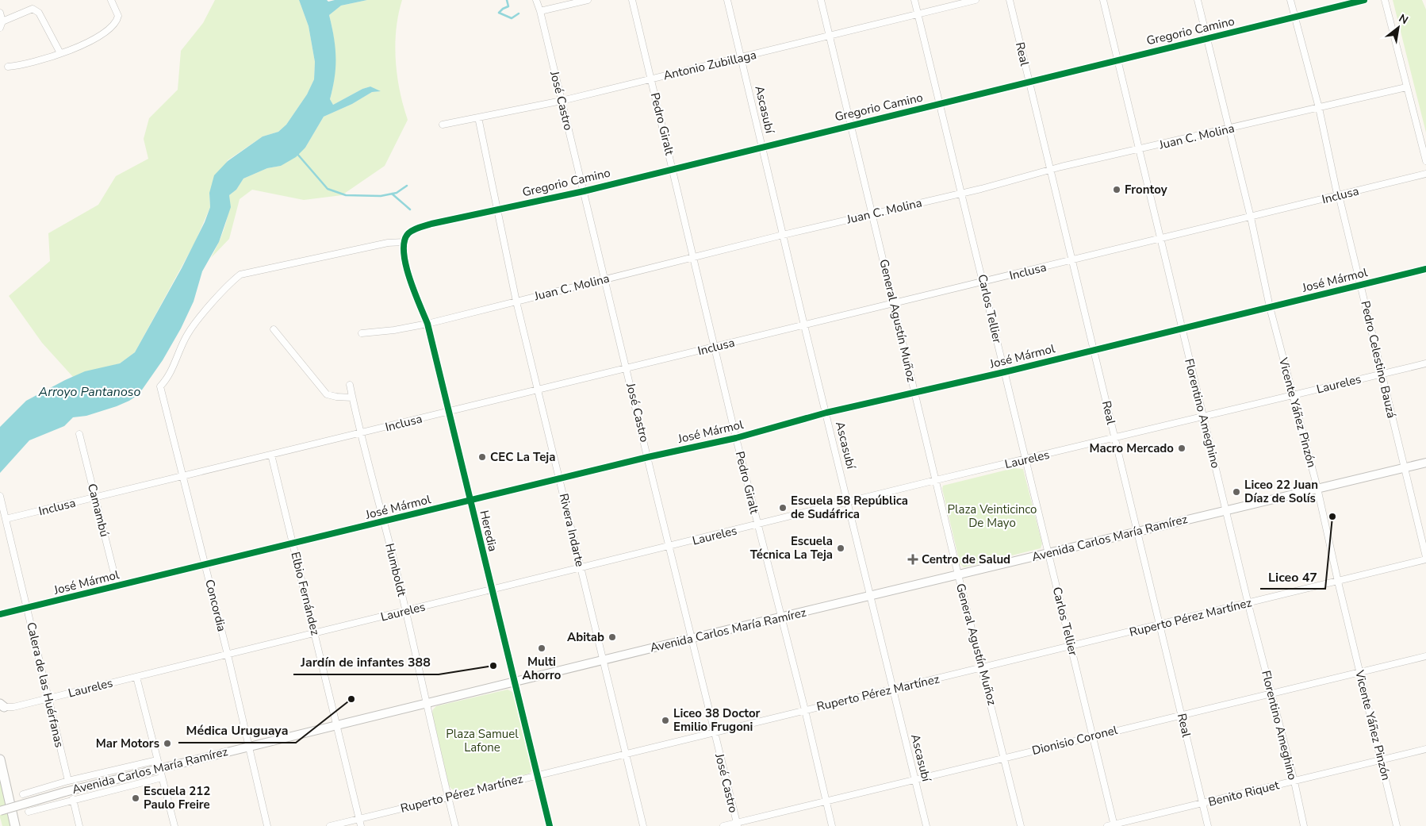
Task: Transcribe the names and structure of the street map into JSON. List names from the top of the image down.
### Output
{
  "streets": {
    "main road": ["Avenida Carlos María Ramírez"],
    "street": [
      "Gregorio Camino",
      "Real",
      "Antonio Zubillaga",
      "José Castro",
      "Ascasubí",
      "Pedro Giralt",
      "Juan C. Molina",
      "Inclusa",
      "José Mármol",
      "Carlos Tellier",
      "General Agustín Muñoz",
      "Pedro Celestino Bauzá",
      "Laureles",
      "Vicente Yáñez Pinzón",
      "Florentino Ameghino",
      "Camambú",
      "Rivera Indarte",
      "Heredia",
      "Humboldt",
      "Elbio Fernández",
      "Concordia",
      "Ruperto Pérez Martínez",
      "Calera de las Huérfanas",
      "Dionisio Coronel",
      "Benito Riquet"
    ]
  },
  "crossings": [
    ["Gregorio Camino", "Real"],
    ["Gregorio Camino", "José Castro"],
    ["Gregorio Camino", "Ascasubí"],
    ["Gregorio Camino", "Pedro Giralt"],
    ["Gregorio Camino", "Carlos Tellier"],
    ["Gregorio Camino", "General Agustín Muñoz"],
    ["Gregorio Camino", "Pedro Celestino Bauzá"],
    ["Gregorio Camino", "Vicente Yáñez Pinzón"],
    ["Gregorio Camino", "Florentino Ameghino"],
    ["Gregorio Camino", "Rivera Indarte"],
    ["Gregorio Camino", "Heredia"],
    ["Gregorio Camino", "Concordia"],
    ["Real", "Juan C. Molina"],
    ["Real", "Inclusa"],
    ["Real", "José Mármol"],
    ["Real", "Laureles"],
    ["Real", "Avenida Carlos María Ramírez"],
    ["Real", "Ruperto Pérez Martínez"],
    ["Real", "Dionisio Coronel"],
    ["Real", "Benito Riquet"],
    ["Antonio Zubillaga", "José Castro"],
    ["Antonio Zubillaga", "Ascasubí"],
    ["Antonio Zubillaga", "Pedro Giralt"],
    ["Antonio Zubillaga", "Carlos Tellier"],
    ["Antonio Zubillaga", "General Agustín Muñoz"],
    ["Antonio Zubillaga", "Rivera Indarte"],
    ["José Castro", "Juan C. Molina"],
    ["José Castro", "Inclusa"],
    ["José Castro", "José Mármol"],
    ["José Castro", "Laureles"],
    ["José Castro", "Avenida Carlos María Ramírez"],
    ["José Castro", "Ruperto Pérez Martínez"],
    ["José Castro", "Dionisio Coronel"],
    ["Ascasubí", "Juan C. Molina"],
    ["Ascasubí", "Inclusa"],
    ["Ascasubí", "José Mármol"],
    ["Ascasubí", "Laureles"],
    ["Ascasubí", "Avenida Carlos María Ramírez"],
    ["Ascasubí", "Ruperto Pérez Martínez"],
    ["Ascasubí", "Dionisio Coronel"],
    ["Pedro Giralt", "Juan C. Molina"],
    ["Pedro Giralt", "Inclusa"],
    ["Pedro Giralt", "José Mármol"],
    ["Pedro Giralt", "Laureles"],
    ["Pedro Giralt", "Avenida Carlos María Ramírez"],
    ["Pedro Giralt", "Ruperto Pérez Martínez"],
    ["Pedro Giralt", "Dionisio Coronel"],
    ["Juan C. Molina", "Carlos Tellier"],
    ["Juan C. Molina", "General Agustín Muñoz"],
    ["Juan C. Molina", "Pedro Celestino Bauzá"],
    ["Juan C. Molina", "Vicente Yáñez Pinzón"],
    ["Juan C. Molina", "Florentino Ameghino"],
    ["Juan C. Molina", "Rivera Indarte"],
    ["Juan C. Molina", "Heredia"],
    ["Inclusa", "Carlos Tellier"],
    ["Inclusa", "General Agustín Muñoz"],
    ["Inclusa", "Pedro Celestino Bauzá"],
    ["Inclusa", "Vicente Yáñez Pinzón"],
    ["Inclusa", "Florentino Ameghino"],
    ["Inclusa", "Camambú"],
    ["Inclusa", "Rivera Indarte"],
    ["Inclusa", "Heredia"],
    ["Inclusa", "Humboldt"],
    ["Inclusa", "Elbio Fernández"],
    ["Inclusa", "Concordia"],
    ["Inclusa", "Calera de las Huérfanas"],
    ["José Mármol", "Carlos Tellier"],
    ["José Mármol", "General Agustín Muñoz"],
    ["José Mármol", "Pedro Celestino Bauzá"],
    ["José Mármol", "Vicente Yáñez Pinzón"],
    ["José Mármol", "Florentino Ameghino"],
    ["José Mármol", "Camambú"],
    ["José Mármol", "Rivera Indarte"],
    ["José Mármol", "Heredia"],
    ["José Mármol", "Humboldt"],
    ["José Mármol", "Elbio Fernández"],
    ["José Mármol", "Concordia"],
    ["José Mármol", "Calera de las Huérfanas"],
    ["Carlos Tellier", "Laureles"],
    ["Carlos Tellier", "Avenida Carlos María Ramírez"],
    ["Carlos Tellier", "Ruperto Pérez Martínez"],
    ["Carlos Tellier", "Dionisio Coronel"],
    ["Carlos Tellier", "Benito Riquet"],
    ["General Agustín Muñoz", "Laureles"],
    ["General Agustín Muñoz", "Avenida Carlos María Ramírez"],
    ["General Agustín Muñoz", "Ruperto Pérez Martínez"],
    ["General Agustín Muñoz", "Dionisio Coronel"],
    ["Pedro Celestino Bauzá", "Laureles"],
    ["Pedro Celestino Bauzá", "Avenida Carlos María Ramírez"],
    ["Pedro Celestino Bauzá", "Ruperto Pérez Martínez"],
    ["Laureles", "Vicente Yáñez Pinzón"],
    ["Laureles", "Florentino Ameghino"],
    ["Laureles", "Rivera Indarte"],
    ["Laureles", "Heredia"],
    ["Laureles", "Humboldt"],
    ["Laureles", "Elbio Fernández"],
    ["Laureles", "Concordia"],
    ["Laureles", "Calera de las Huérfanas"],
    ["Vicente Yáñez Pinzón", "Avenida Carlos María Ramírez"],
    ["Vicente Yáñez Pinzón", "Ruperto Pérez Martínez"],
    ["Vicente Yáñez Pinzón", "Dionisio Coronel"],
    ["Vicente Yáñez Pinzón", "Benito Riquet"],
    ["Florentino Ameghino", "Avenida Carlos María Ramírez"],
    ["Florentino Ameghino", "Ruperto Pérez Martínez"],
    ["Florentino Ameghino", "Dionisio Coronel"],
    ["Florentino Ameghino", "Benito Riquet"],
    ["Rivera Indarte", "Avenida Carlos María Ramírez"],
    ["Rivera Indarte", "Ruperto Pérez Martínez"],
    ["Heredia", "Avenida Carlos María Ramírez"],
    ["Heredia", "Concordia"],
    ["Heredia", "Ruperto Pérez Martínez"],
    ["Avenida Carlos María Ramírez", "Humboldt"],
    ["Avenida Carlos María Ramírez", "Elbio Fernández"],
    ["Avenida Carlos María Ramírez", "Concordia"],
    ["Avenida Carlos María Ramírez", "Calera de las Huérfanas"],
    ["Humboldt", "Ruperto Pérez Martínez"],
    ["Elbio Fernández", "Ruperto Pérez Martínez"]
  ],
  "water": ["Arroyo Pantanoso"],
  "parks": ["Plaza Veinticinco De Mayo", "Plaza Samuel Lafone"],
  "places": {
    "other": [
      "Frontoy",
      "Macro Mercado",
      "CEC La Teja",
      "Liceo 22 Juan Díaz de Solís",
      "Escuela 58 República de Sudáfrica",
      "Liceo 47",
      "Escuela Técnica La Teja",
      "Abitab",
      "Multi Ahorro",
      "Jardín de infantes 388",
      "Médica Uruguaya",
      "Liceo 38 Doctor Emilio Frugoni",
      "Mar Motors",
      "Escuela 212 Paulo Freire"
    ],
    "health": ["Centro de Salud"]
  },
  "north": "top right"
}
